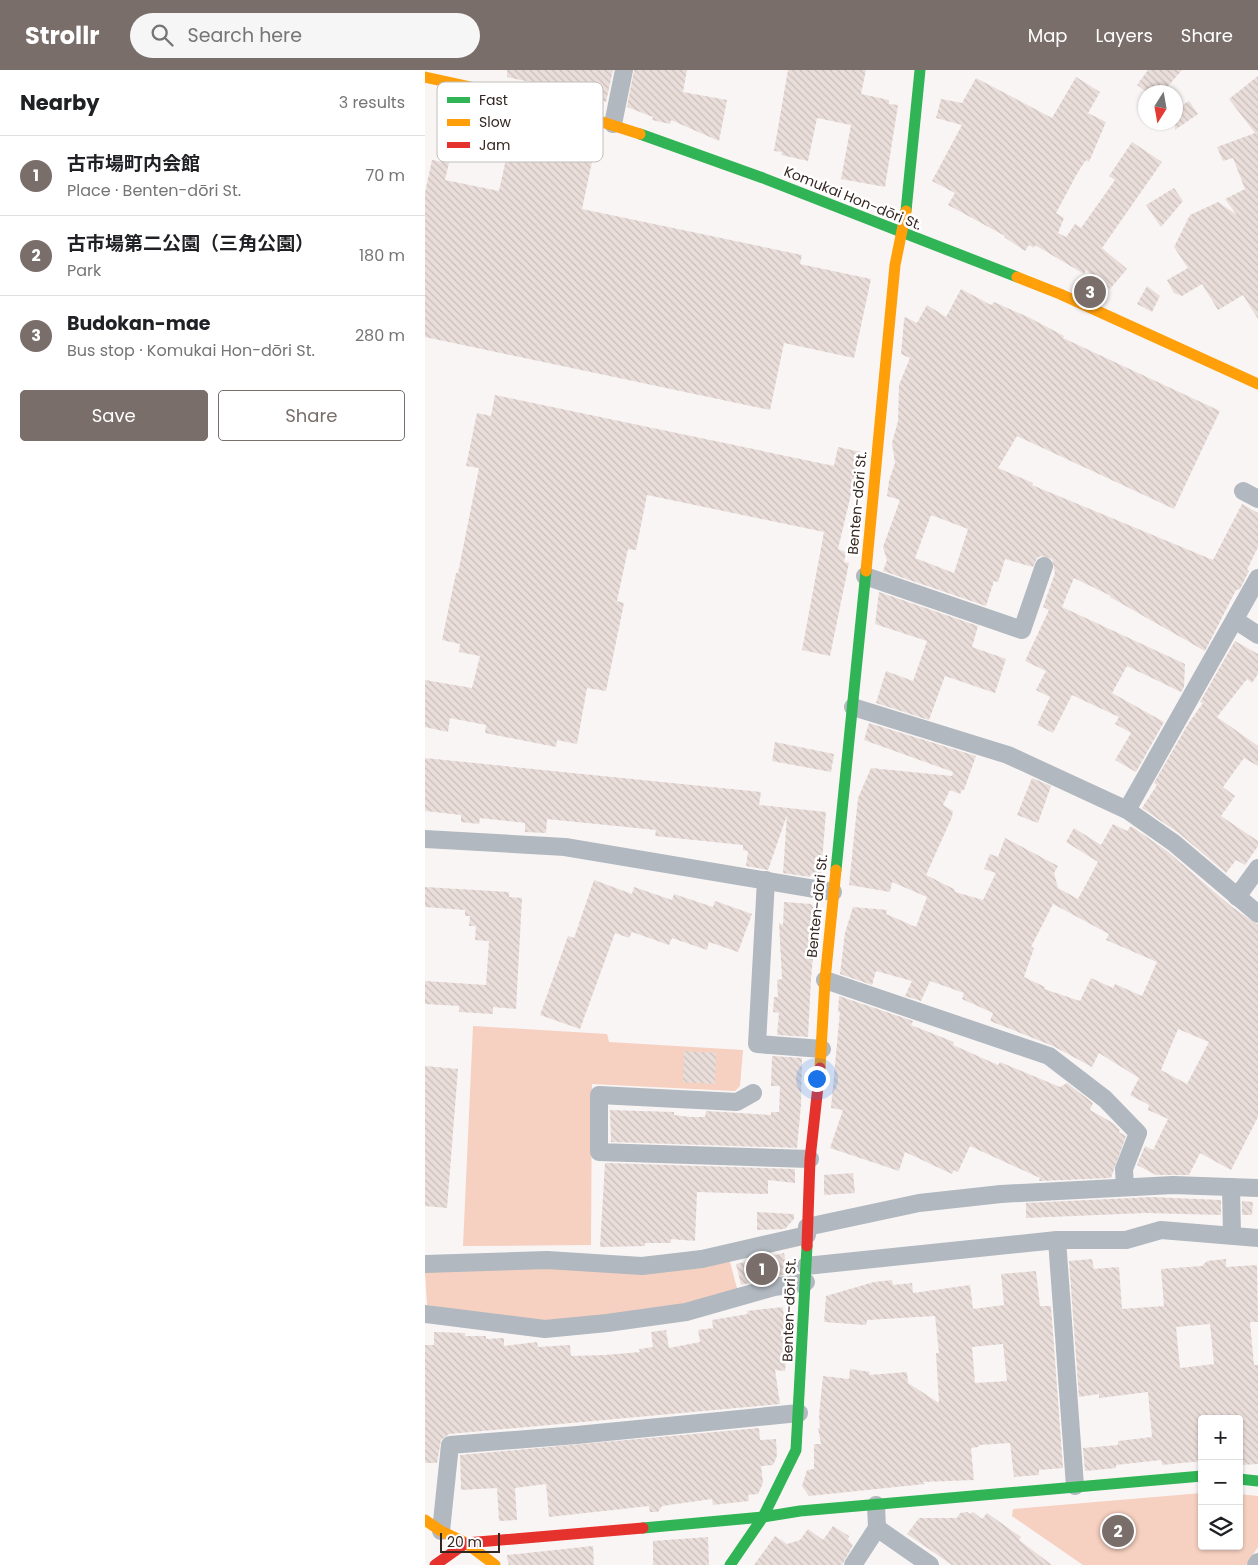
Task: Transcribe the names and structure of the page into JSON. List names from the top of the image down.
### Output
{
  "streets": {
    "street": ["Komukai Hon-dōri St.", "Benten-dōri St."]
  },
  "crossings": [
    ["Komukai Hon-dōri St.", "Benten-dōri St."]
  ],
  "legend": ["Fast", "Slow", "Jam"],
  "scale_bar": "20 m",
  "north": "bottom",
  "page": {
    "header": "Strollr",
    "search": "Search here",
    "nav": ["Map", "Layers", "Share"],
    "heading": ["Nearby", "3 results"],
    "list": [
      {
        "mark": "1",
        "name": "古市場町内会館",
        "note": "Place · Benten-dōri St.",
        "value": "70 m"
      },
      {
        "mark": "2",
        "name": "古市場第二公園（三角公園）",
        "note": "Park",
        "value": "180 m"
      },
      {
        "mark": "3",
        "name": "Budokan-mae",
        "note": "Bus stop · Komukai Hon-dōri St.",
        "value": "280 m"
      }
    ],
    "pins": ["3", "1", "2"],
    "buttons": ["Save", "Share"],
    "map_buttons": ["+", "−"],
    "scale": "20 m"
  }
}
